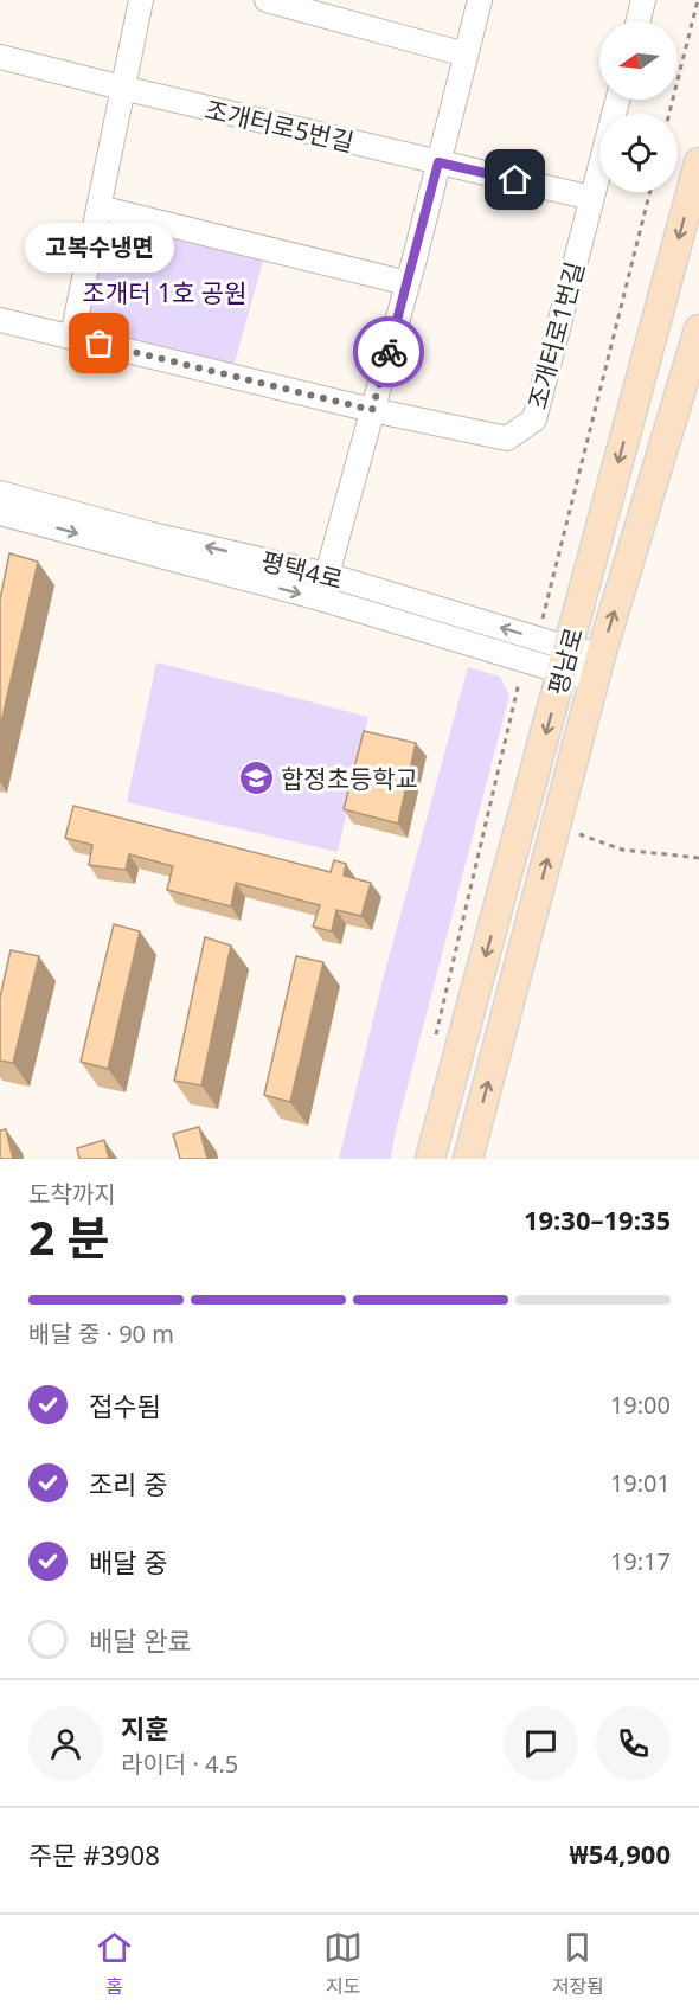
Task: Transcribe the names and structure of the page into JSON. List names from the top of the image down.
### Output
{
  "streets": {
    "main road": ["평남로"],
    "street": ["조개터로5번길", "조개터로1번길", "평택4로"]
  },
  "crossings": [
    ["조개터로5번길", "조개터로1번길"],
    ["평택4로", "평남로"]
  ],
  "parks": ["조개터 1호 공원"],
  "places": {
    "other": ["고복수냉면"],
    "school or university": ["합정초등학교"]
  },
  "north": "left",
  "page": {
    "bubble": "고복수냉면",
    "heading": ["2 분", "도착까지", "19:30–19:35"],
    "panel": [
      "지훈",
      "라이더 · 4.5",
      "주문 #3908",
      "₩54,900"
    ],
    "bar": "배달 중 · 90 m",
    "list": [
      ["접수됨", "19:00"],
      ["조리 중", "19:01"],
      ["배달 중", "19:17"],
      "배달 완료"
    ],
    "tabs": ["홈", "지도", "저장됨"]
  }
}
